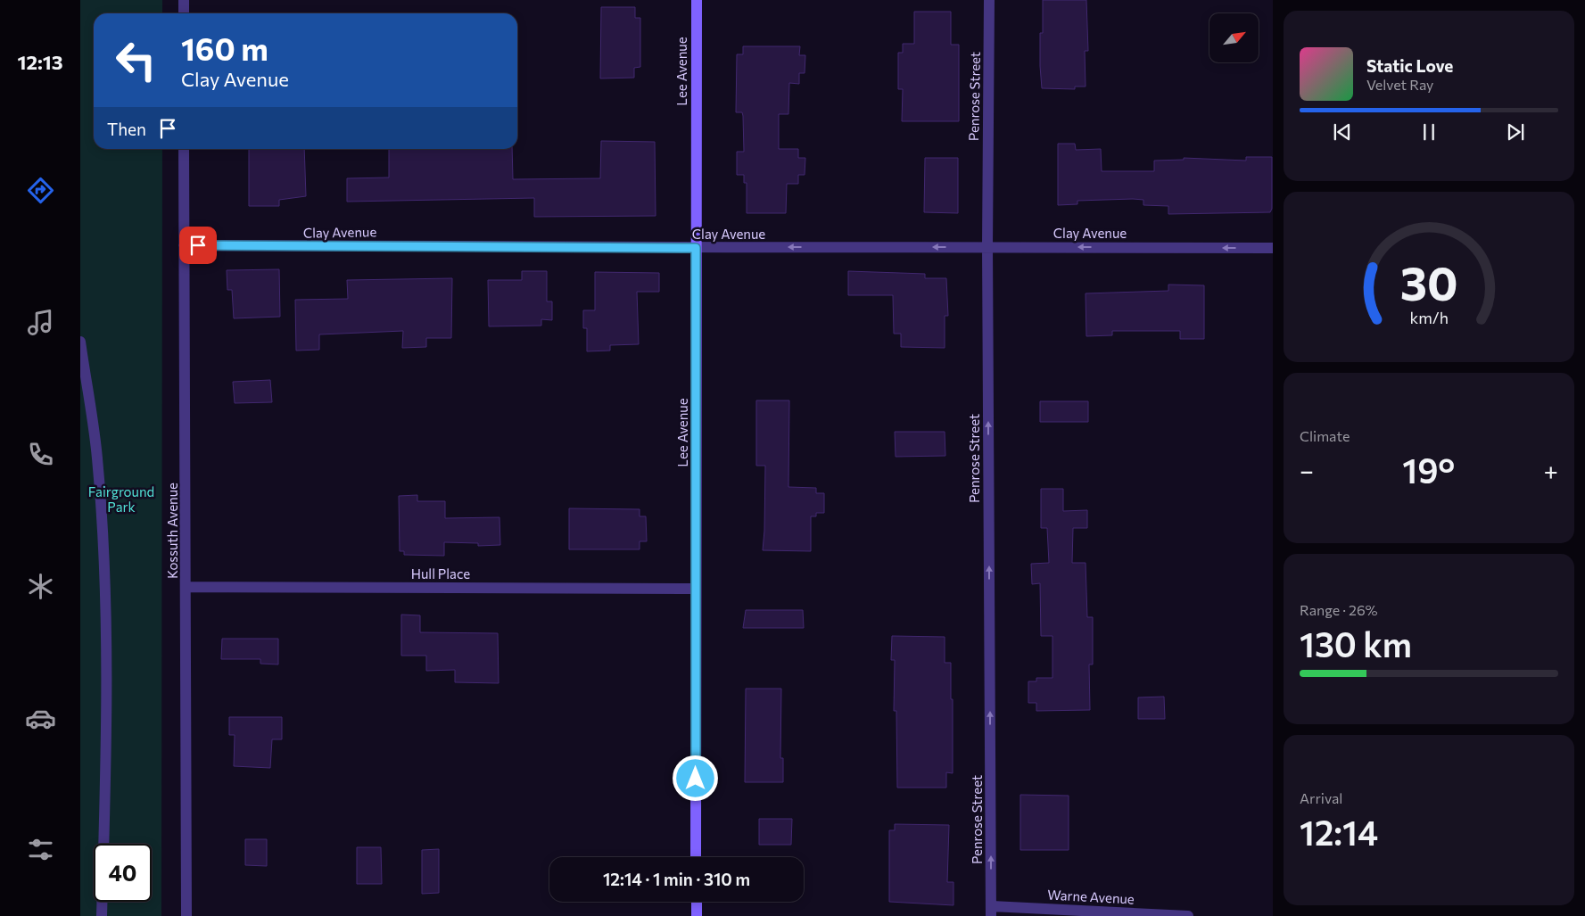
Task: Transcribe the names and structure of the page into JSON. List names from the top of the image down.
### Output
{
  "streets": {
    "street": [
      "Lee Avenue",
      "Penrose Street",
      "Clay Avenue",
      "Kossuth Avenue",
      "Hull Place",
      "Warne Avenue"
    ]
  },
  "crossings": [
    ["Lee Avenue", "Clay Avenue"],
    ["Lee Avenue", "Hull Place"],
    ["Penrose Street", "Clay Avenue"],
    ["Penrose Street", "Warne Avenue"],
    ["Clay Avenue", "Kossuth Avenue"],
    ["Kossuth Avenue", "Hull Place"]
  ],
  "one_way": ["Penrose Street", "Clay Avenue"],
  "parks": ["Fairground Park"],
  "north": "top right",
  "page": {
    "tabs": "12:13",
    "turn": ["160 m", "Clay Avenue"],
    "song": ["Static Love", "Velvet Ray"],
    "then": "Then",
    "tile": [
      "Climate",
      ["Range · 26%", "130 km"],
      ["Arrival", "12:14"]
    ],
    "heat": ["−", "19°", "+"],
    "limit": "40",
    "trip": "12:14 · 1 min · 310 m",
    "gauge": ["30", "km/h"]
  }
}
